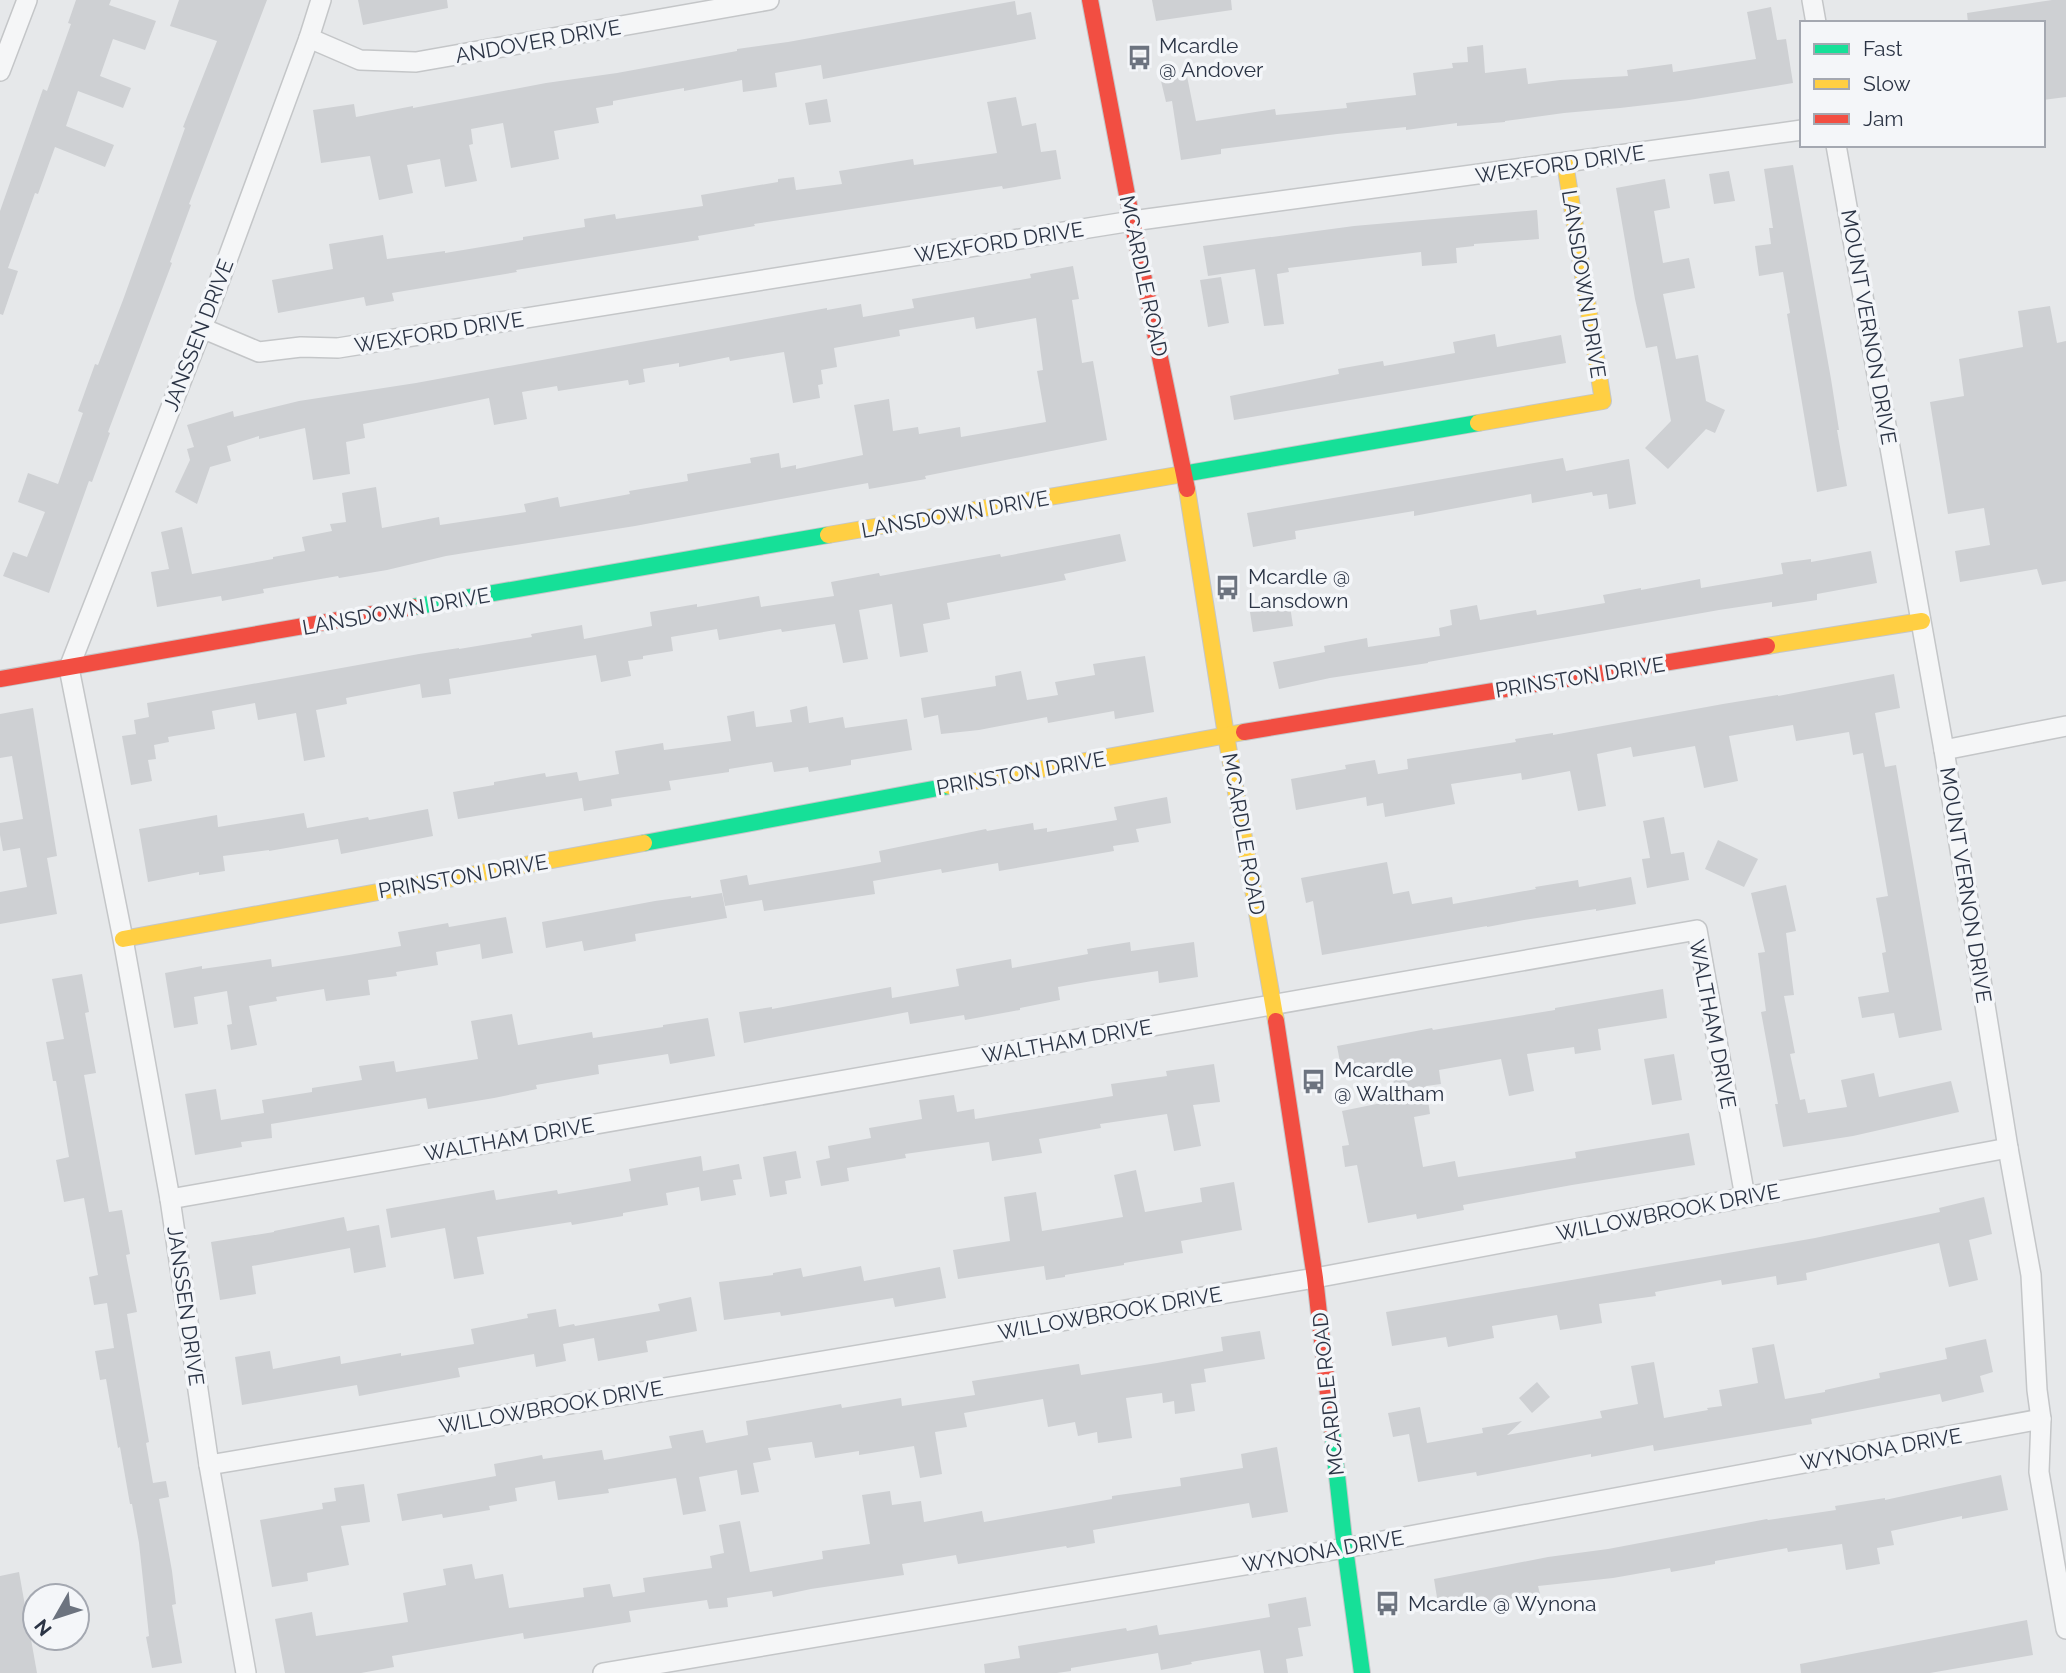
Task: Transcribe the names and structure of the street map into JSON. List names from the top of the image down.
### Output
{
  "streets": {
    "street": [
      "ANDOVER DRIVE",
      "WEXFORD DRIVE",
      "MCARDLE ROAD",
      "LANSDOWN DRIVE",
      "MOUNT VERNON DRIVE",
      "JANSSEN DRIVE",
      "PRINSTON DRIVE",
      "WALTHAM DRIVE",
      "WILLOWBROOK DRIVE",
      "WYNONA DRIVE"
    ]
  },
  "crossings": [
    ["ANDOVER DRIVE", "JANSSEN DRIVE"],
    ["WEXFORD DRIVE", "MCARDLE ROAD"],
    ["WEXFORD DRIVE", "LANSDOWN DRIVE"],
    ["WEXFORD DRIVE", "JANSSEN DRIVE"],
    ["MCARDLE ROAD", "LANSDOWN DRIVE"],
    ["MCARDLE ROAD", "PRINSTON DRIVE"],
    ["MCARDLE ROAD", "WALTHAM DRIVE"],
    ["MCARDLE ROAD", "WILLOWBROOK DRIVE"],
    ["MCARDLE ROAD", "WYNONA DRIVE"],
    ["LANSDOWN DRIVE", "JANSSEN DRIVE"],
    ["MOUNT VERNON DRIVE", "PRINSTON DRIVE"],
    ["MOUNT VERNON DRIVE", "WILLOWBROOK DRIVE"],
    ["MOUNT VERNON DRIVE", "WYNONA DRIVE"],
    ["JANSSEN DRIVE", "PRINSTON DRIVE"],
    ["JANSSEN DRIVE", "WALTHAM DRIVE"],
    ["JANSSEN DRIVE", "WILLOWBROOK DRIVE"],
    ["WALTHAM DRIVE", "WILLOWBROOK DRIVE"]
  ],
  "places": {
    "bus stop": [
      "Mcardle @ Andover",
      "Mcardle @ Lansdown",
      "Mcardle @ Waltham",
      "Mcardle @ Wynona"
    ]
  },
  "legend": ["Fast", "Slow", "Jam"],
  "north": "bottom left"
}
